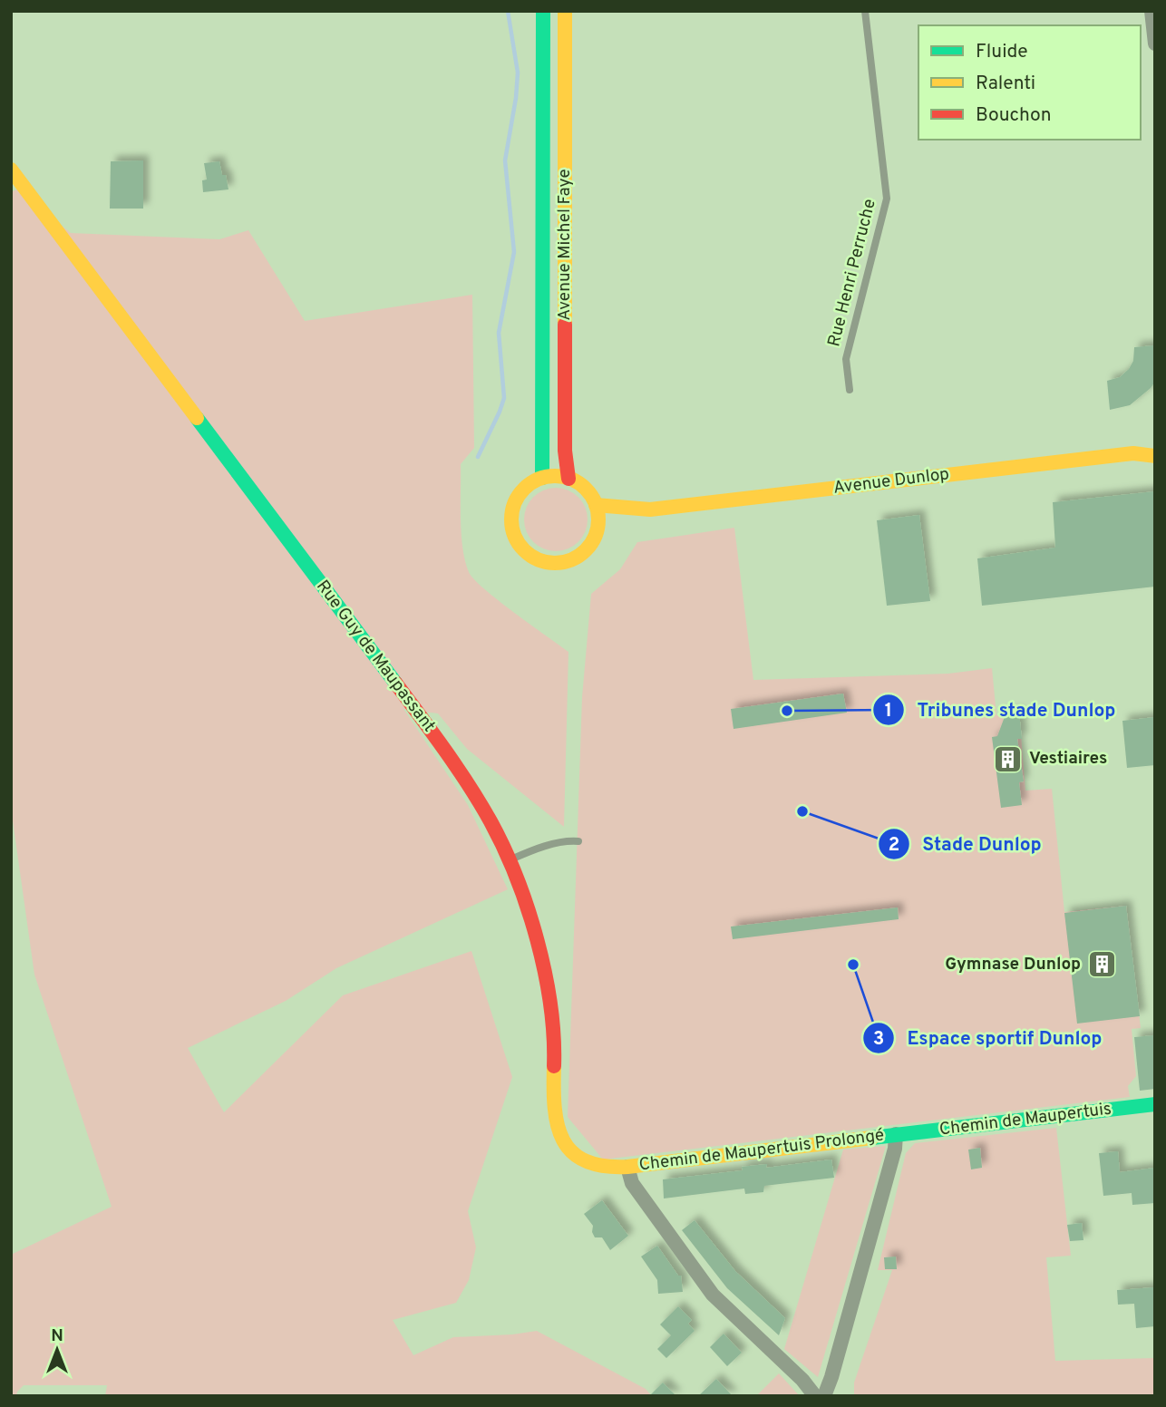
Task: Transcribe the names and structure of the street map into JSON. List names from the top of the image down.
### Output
{
  "streets": {
    "street": [
      "Avenue Michel Faye",
      "Avenue Dunlop",
      "Rue Guy de Maupassant",
      "Chemin de Maupertuis",
      "Chemin de Maupertuis Prolongé"
    ],
    "lane": ["Rue Henri Perruche"]
  },
  "crossings": [
    ["Avenue Michel Faye", "Avenue Dunlop"],
    ["Rue Guy de Maupassant", "Chemin de Maupertuis Prolongé"],
    ["Chemin de Maupertuis", "Chemin de Maupertuis Prolongé"]
  ],
  "places": {
    "other": ["Tribunes stade Dunlop", "Stade Dunlop", "Espace sportif Dunlop"],
    "building": ["Vestiaires", "Gymnase Dunlop"]
  },
  "legend": ["Fluide", "Ralenti", "Bouchon"],
  "north": "top"
}
